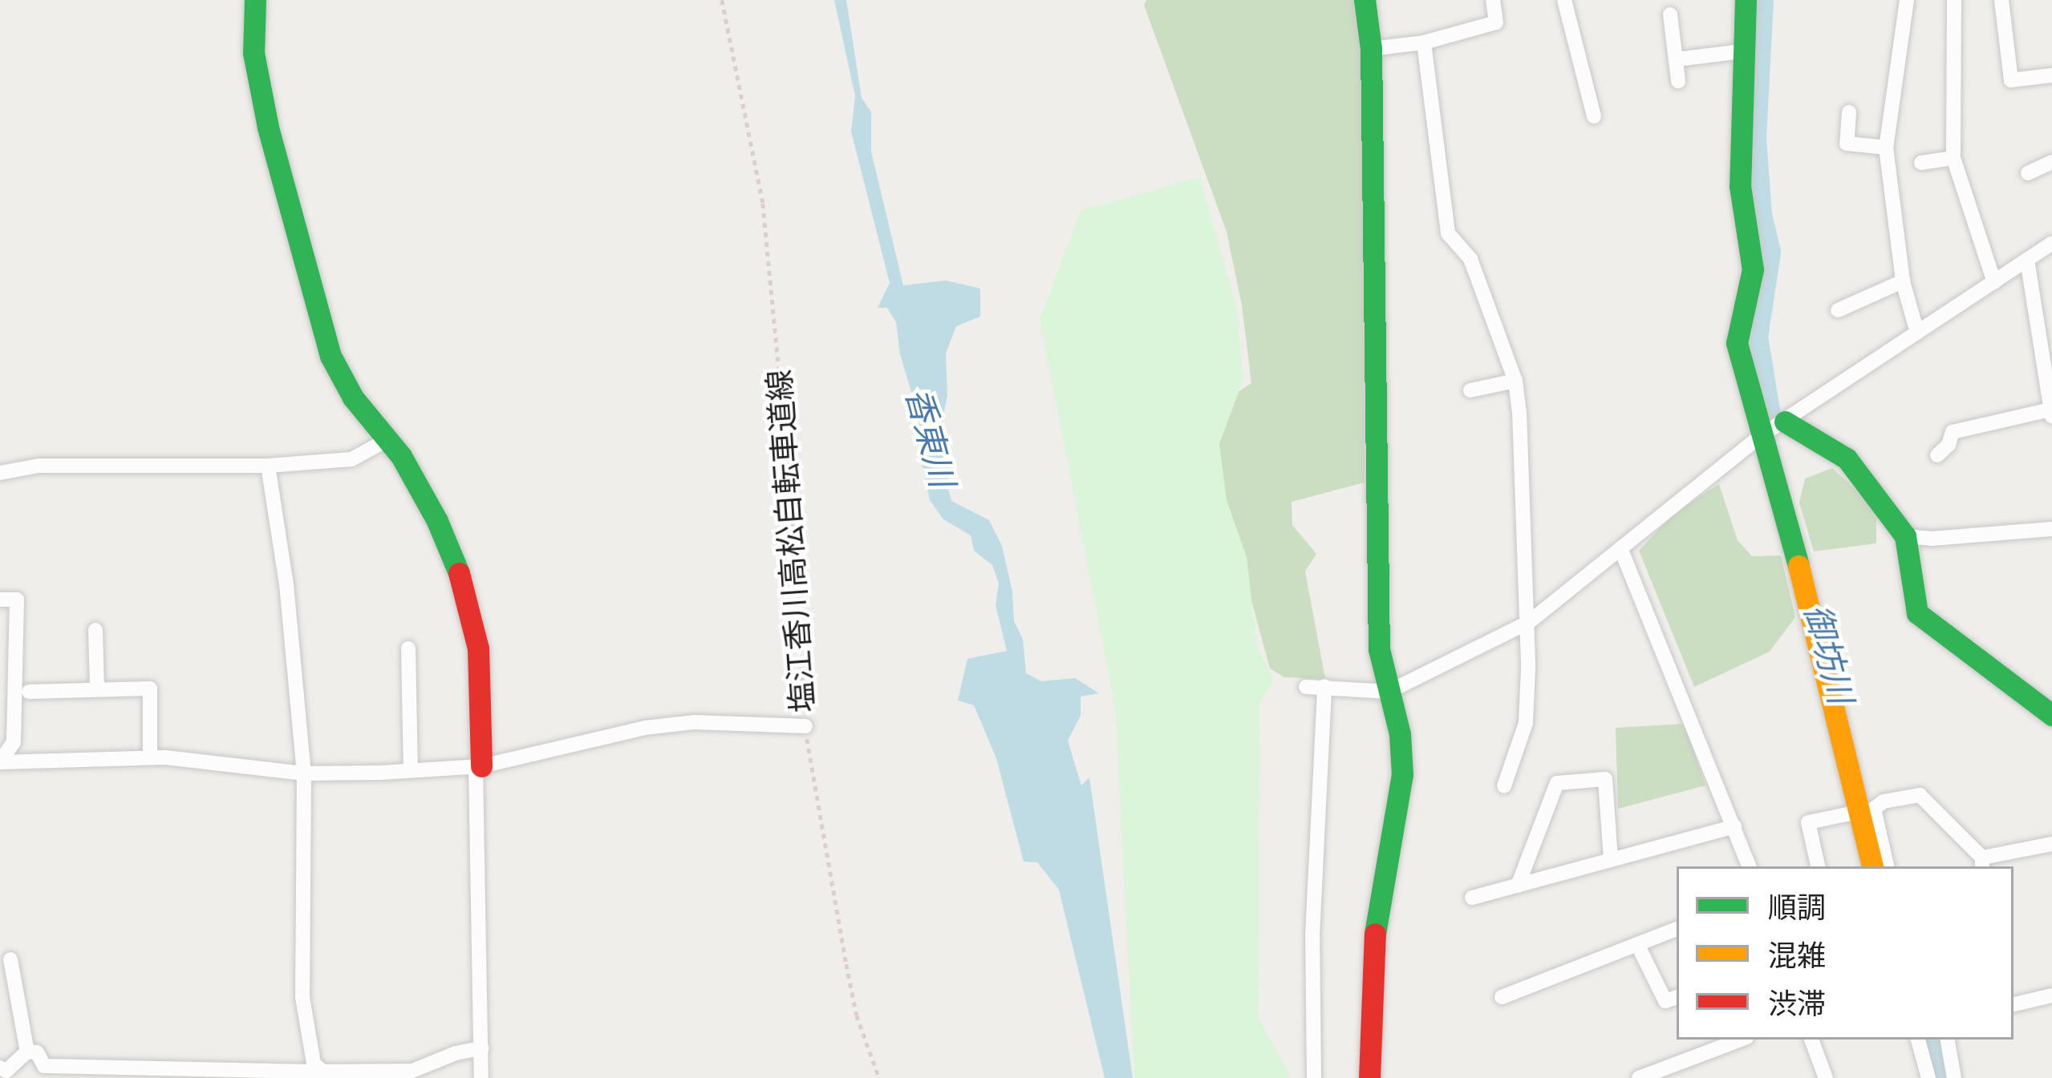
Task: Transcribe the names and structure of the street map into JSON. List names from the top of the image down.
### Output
{
  "streets": {
    "path": ["塩江香川高松自転車道線"]
  },
  "water": ["香東川", "御坊川"],
  "legend": ["順調", "混雑", "渋滞"]
}
